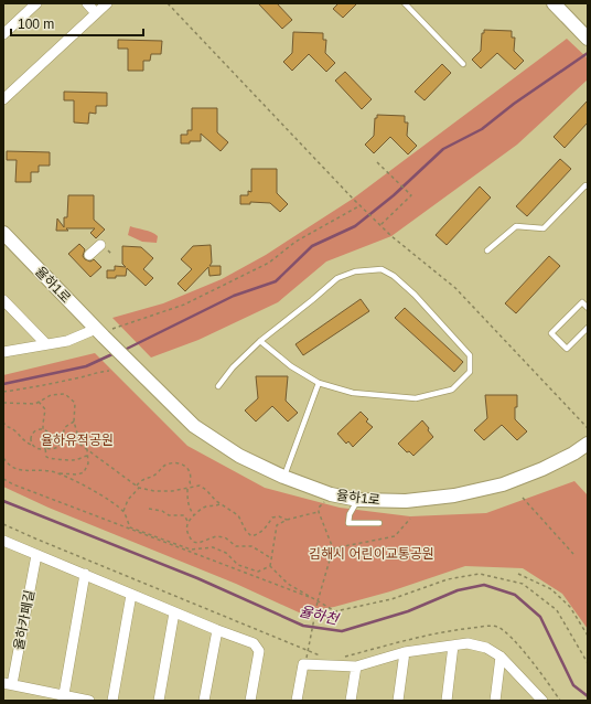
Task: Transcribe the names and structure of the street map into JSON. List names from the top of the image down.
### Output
{
  "streets": {
    "street": ["율하1로", "율하카페길"]
  },
  "water": ["율하천"],
  "parks": ["율하유적공원", "김해시 어린이교통공원"],
  "scale_bar": "100 m"
}
